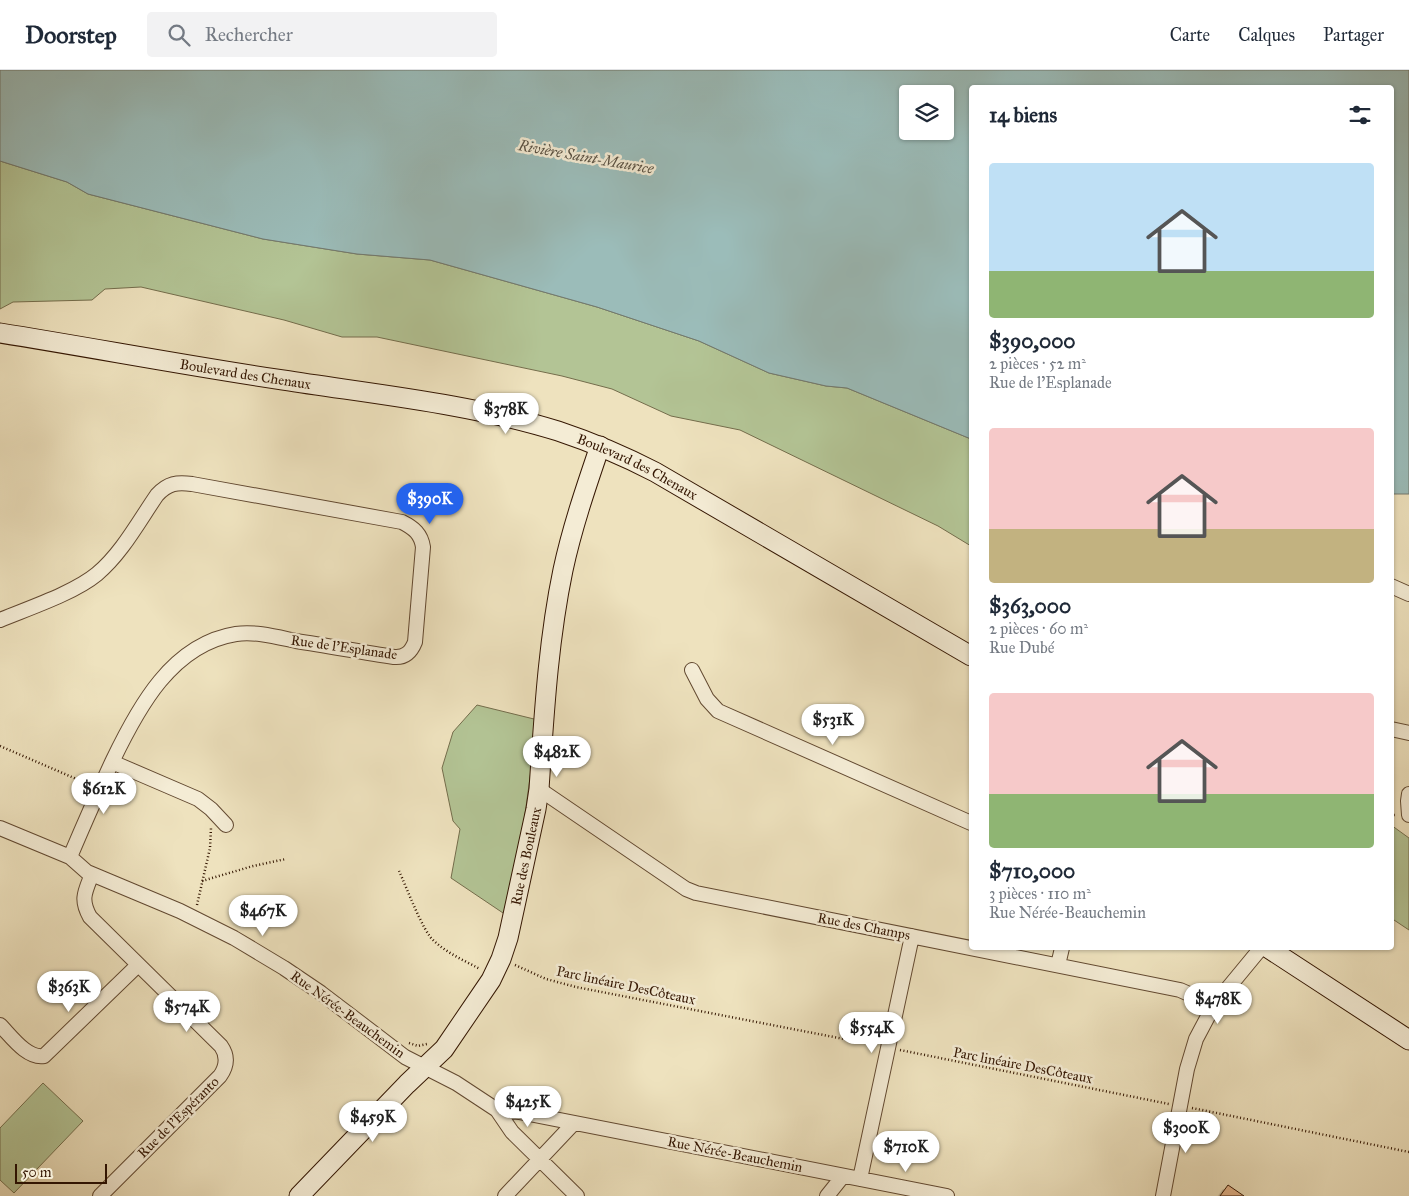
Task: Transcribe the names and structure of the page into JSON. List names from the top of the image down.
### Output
{
  "streets": {
    "street": [
      "Boulevard des Chenaux",
      "Rue de l'Esplanade",
      "Rue des Bouleaux",
      "Rue des Champs",
      "Rue Nérée-Beauchemin",
      "Rue de l'Espéranto"
    ],
    "path": ["Parc linéaire DesCôteaux"]
  },
  "crossings": [
    ["Boulevard des Chenaux", "Rue des Bouleaux"],
    ["Rue de l'Esplanade", "Rue Nérée-Beauchemin"],
    ["Rue des Bouleaux", "Rue des Champs"],
    ["Rue des Bouleaux", "Parc linéaire DesCôteaux"],
    ["Rue des Bouleaux", "Rue Nérée-Beauchemin"],
    ["Rue Nérée-Beauchemin", "Rue de l'Espéranto"]
  ],
  "water": ["Rivière Saint-Maurice"],
  "scale_bar": "50 m",
  "page": {
    "header": "Doorstep",
    "search": "Rechercher",
    "nav": ["Carte", "Calques", "Partager"],
    "heading": "14 biens",
    "list": [
      {
        "name": "$390,000",
        "note": "2 pièces · 52 m² · Rue de l'Esplanade"
      },
      {
        "name": "$363,000",
        "note": "2 pièces · 60 m² · Rue Dubé"
      },
      {
        "name": "$710,000",
        "note": "3 pièces · 110 m² · Rue Nérée-Beauchemin"
      }
    ],
    "price": [
      "$378K",
      "$390K",
      "$531K",
      "$482K",
      "$612K",
      "$467K",
      "$363K",
      "$478K",
      "$574K",
      "$554K",
      "$425K",
      "$459K",
      "$300K",
      "$710K"
    ],
    "scale": "50 m"
  }
}
